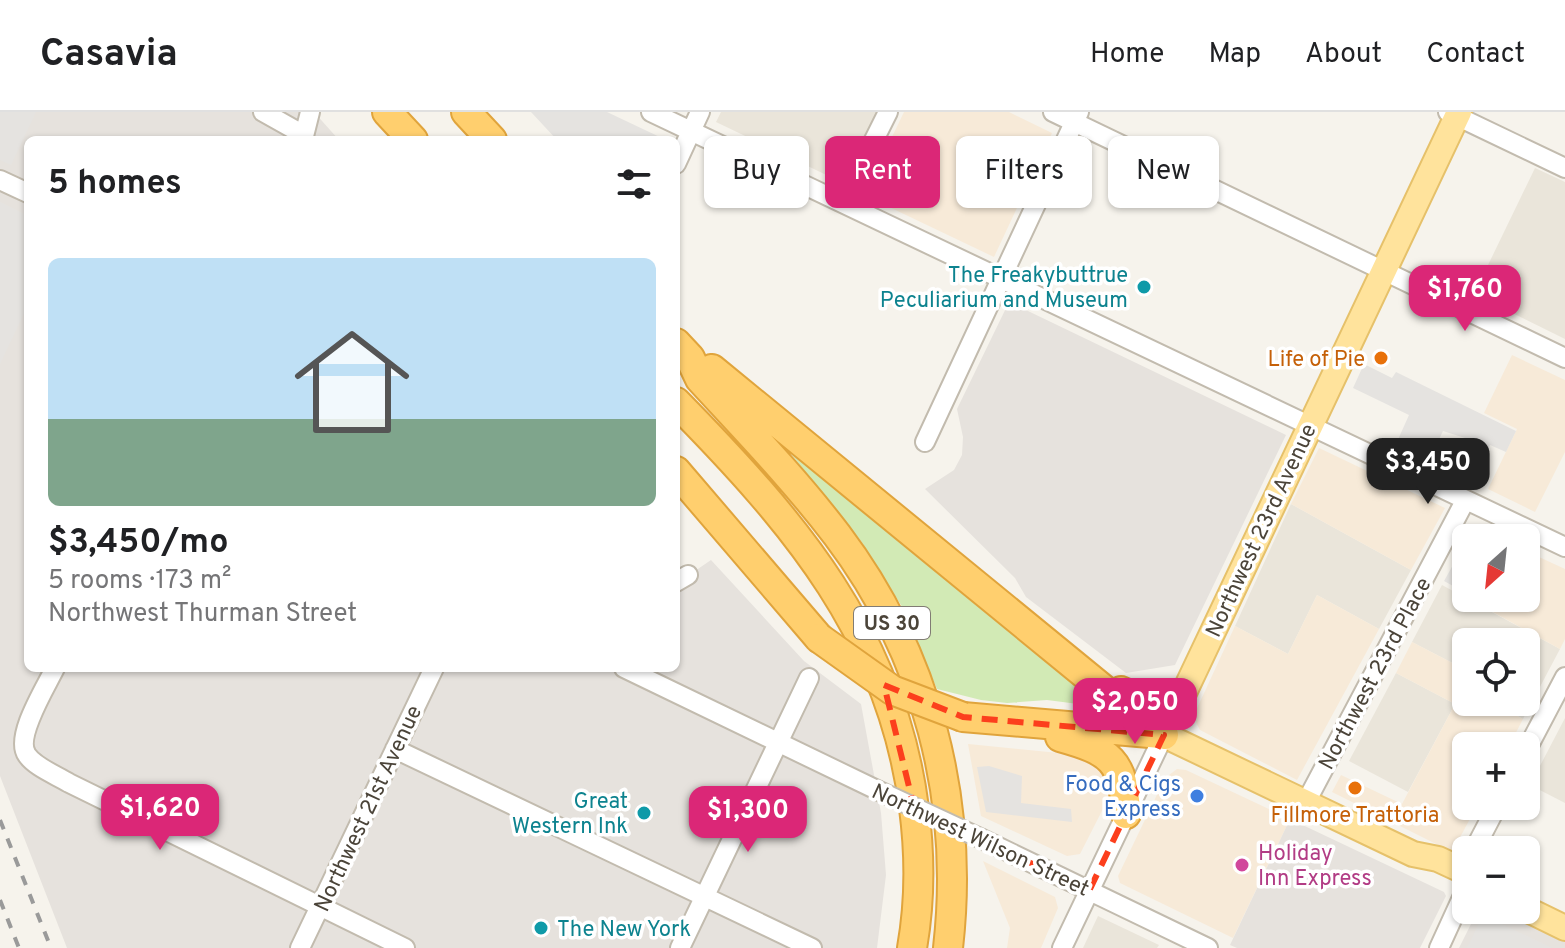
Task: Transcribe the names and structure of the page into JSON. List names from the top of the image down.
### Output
{
  "streets": {
    "highway": ["US 30"],
    "main road": ["Northwest 23rd Avenue"],
    "street": ["Northwest 23rd Place", "Northwest 21st Avenue", "Northwest Wilson Street"]
  },
  "crossings": [
    ["Northwest 23rd Avenue", "Northwest Wilson Street"]
  ],
  "places": [
    "The Freakybuttrue Peculiarium and Museum",
    "Life of Pie",
    "Fillmore Trattoria",
    "Food & Cigs Express",
    "Great Western Ink",
    "Holiday Inn Express",
    "The New York"
  ],
  "north": "bottom left",
  "page": {
    "header": "Casavia",
    "nav": [
      "Home",
      "Map",
      "About",
      "Contact"
    ],
    "chip": [
      "Buy",
      "Rent",
      "Filters",
      "New"
    ],
    "heading": "5 homes",
    "list": [
      {
        "name": "$3,450/mo",
        "note": "5 rooms · 173 m² · Northwest Thurman Street"
      }
    ],
    "price": [
      "$1,760",
      "$3,450",
      "$2,050",
      "$1,620",
      "$1,300"
    ],
    "map_buttons": ["+", "−"]
  }
}
